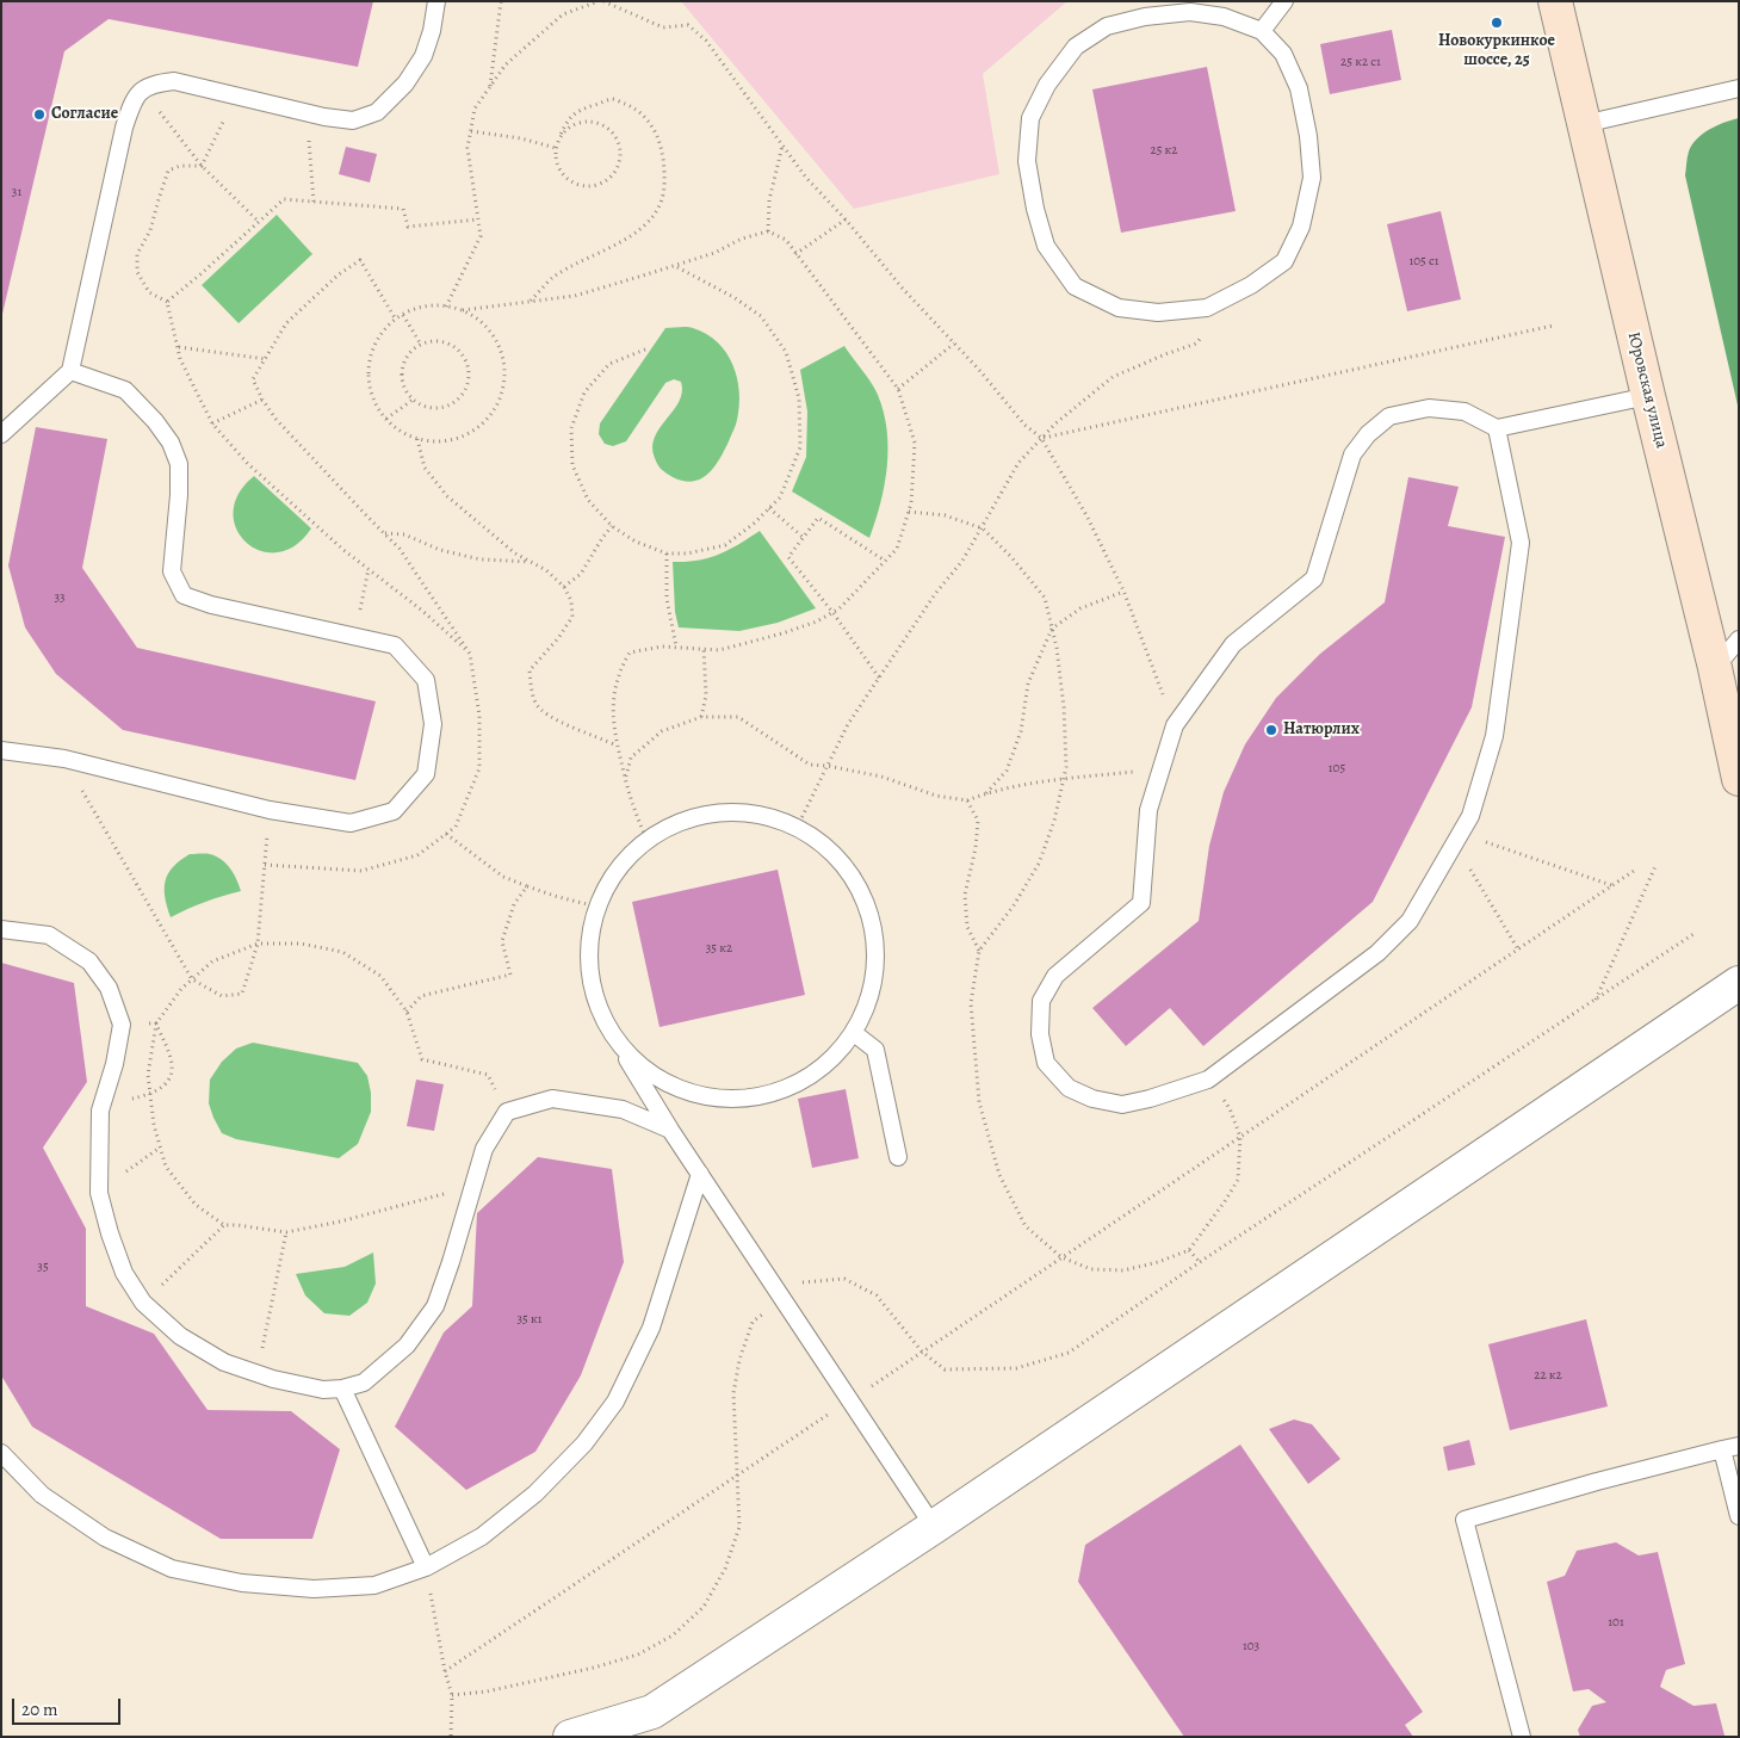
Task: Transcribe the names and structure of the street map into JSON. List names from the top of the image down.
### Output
{
  "streets": {
    "street": ["Юровская улица"]
  },
  "places": ["Новокуркинкое шоссе, 25", "Согласие", "Натюрлих"],
  "house_numbers": [
    "25 к2 с1",
    "25 к2",
    "31",
    "105 с1",
    "33",
    "105",
    "35 к2",
    "35",
    "35 к1",
    "22 к2",
    "101",
    "103"
  ],
  "scale_bar": "20 m"
}
